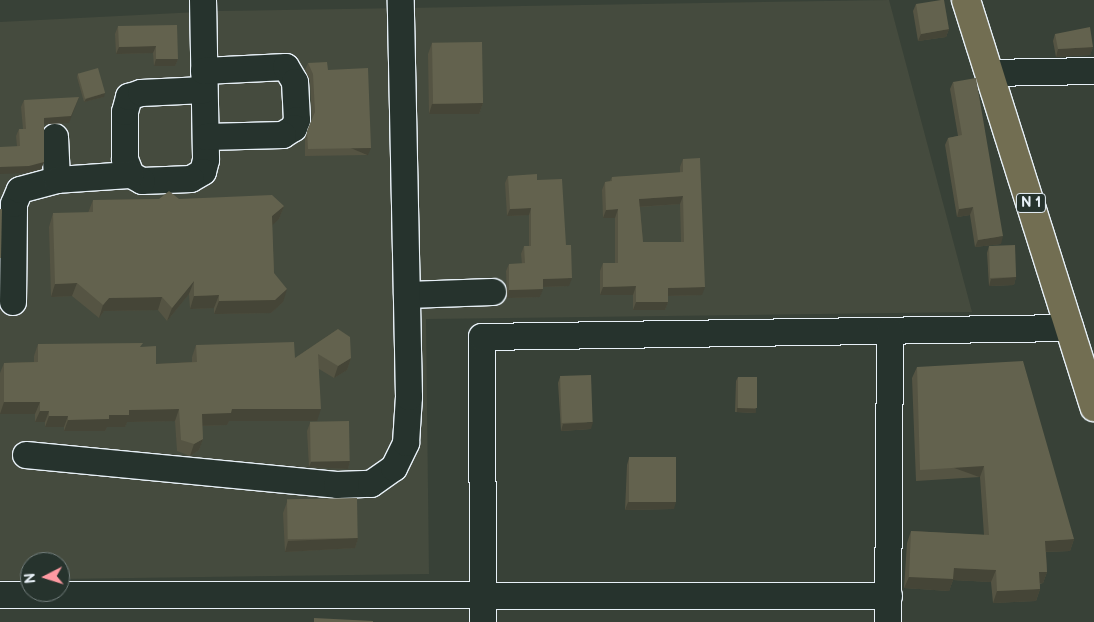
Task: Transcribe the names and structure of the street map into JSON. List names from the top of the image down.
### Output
{
  "streets": {
    "highway": ["N 1"]
  },
  "north": "left"
}
